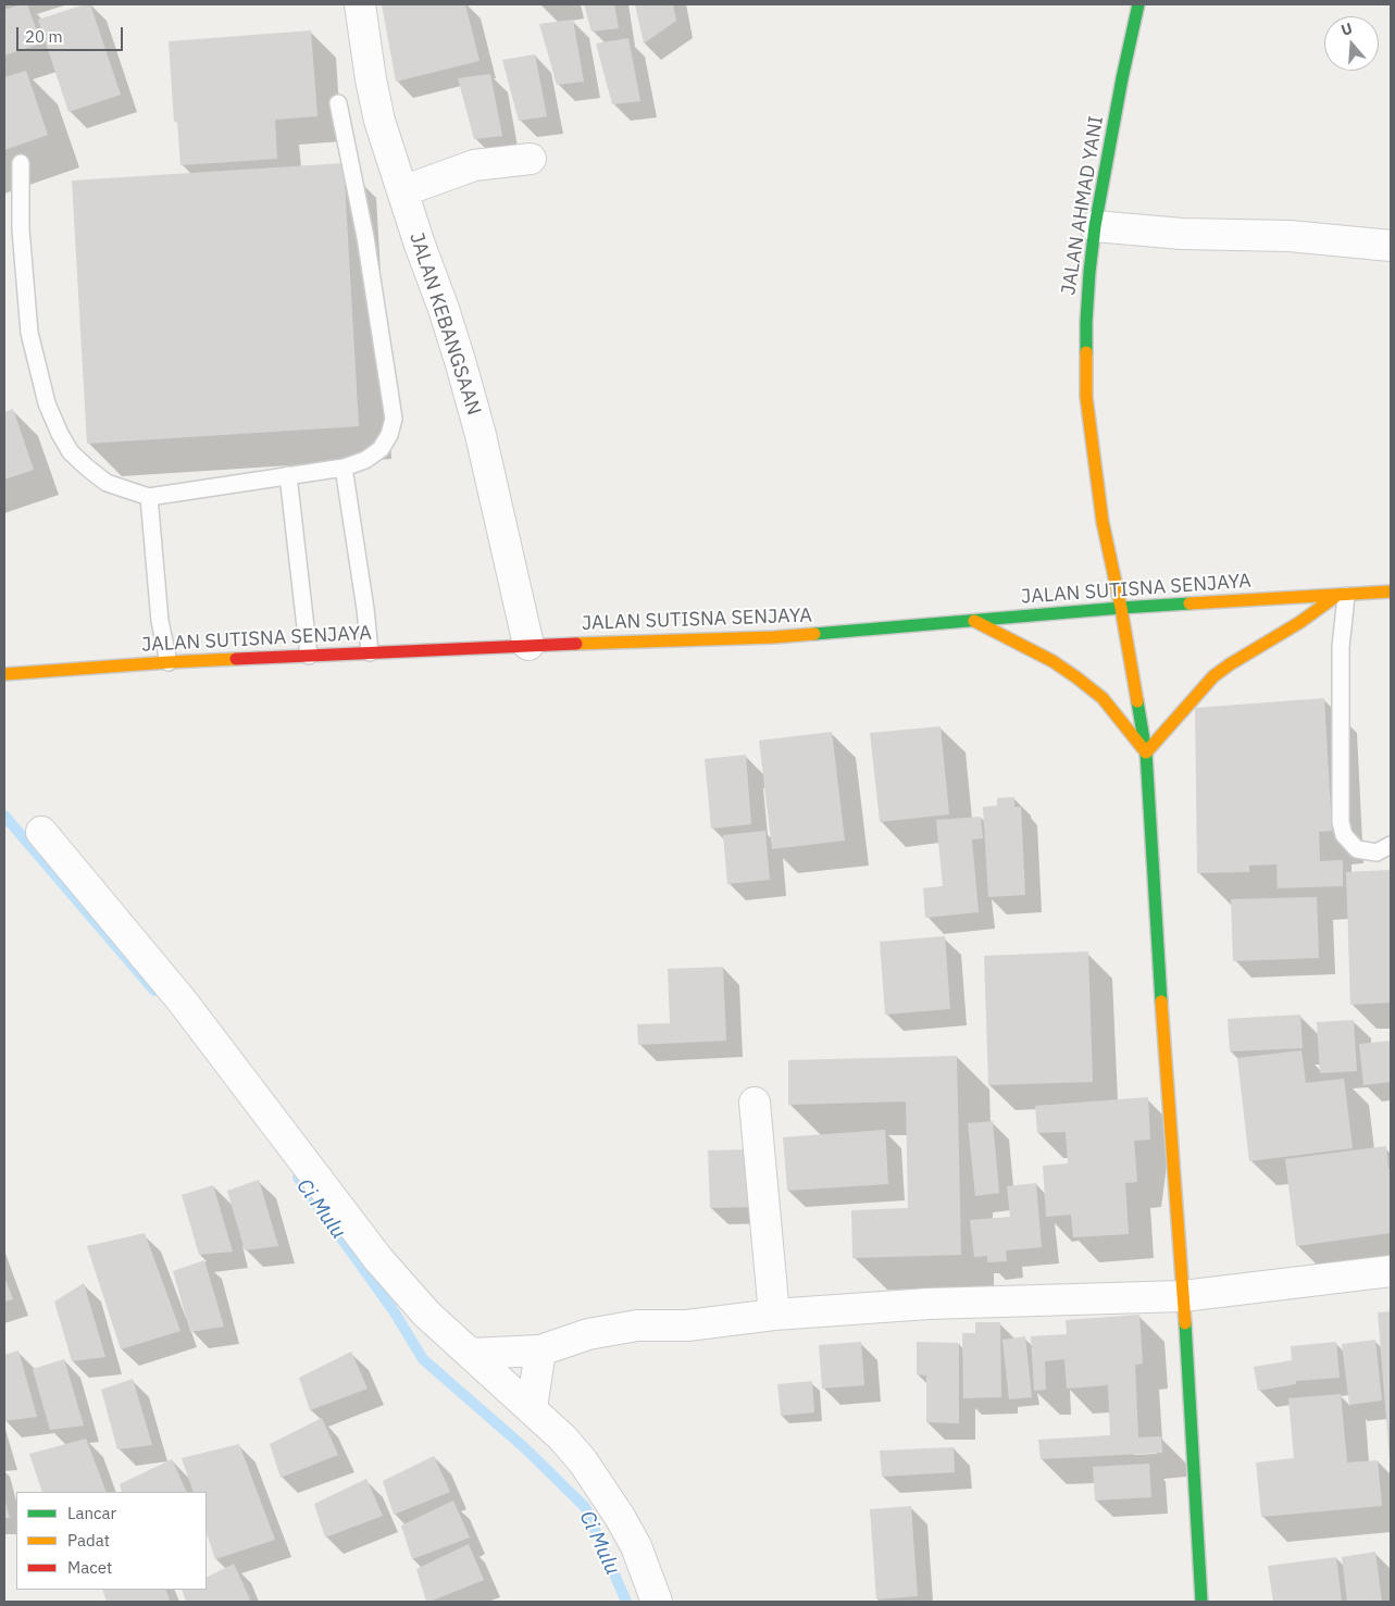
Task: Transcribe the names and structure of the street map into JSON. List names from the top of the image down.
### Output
{
  "streets": {
    "main road": ["JALAN AHMAD YANI", "JALAN SUTISNA SENJAYA"],
    "street": ["JALAN KEBANGSAAN"]
  },
  "crossings": [
    ["JALAN AHMAD YANI", "JALAN SUTISNA SENJAYA"],
    ["JALAN KEBANGSAAN", "JALAN SUTISNA SENJAYA"]
  ],
  "water": ["Ci Mulu"],
  "legend": ["Lancar", "Padat", "Macet"],
  "scale_bar": "20 m",
  "north": "top"
}
